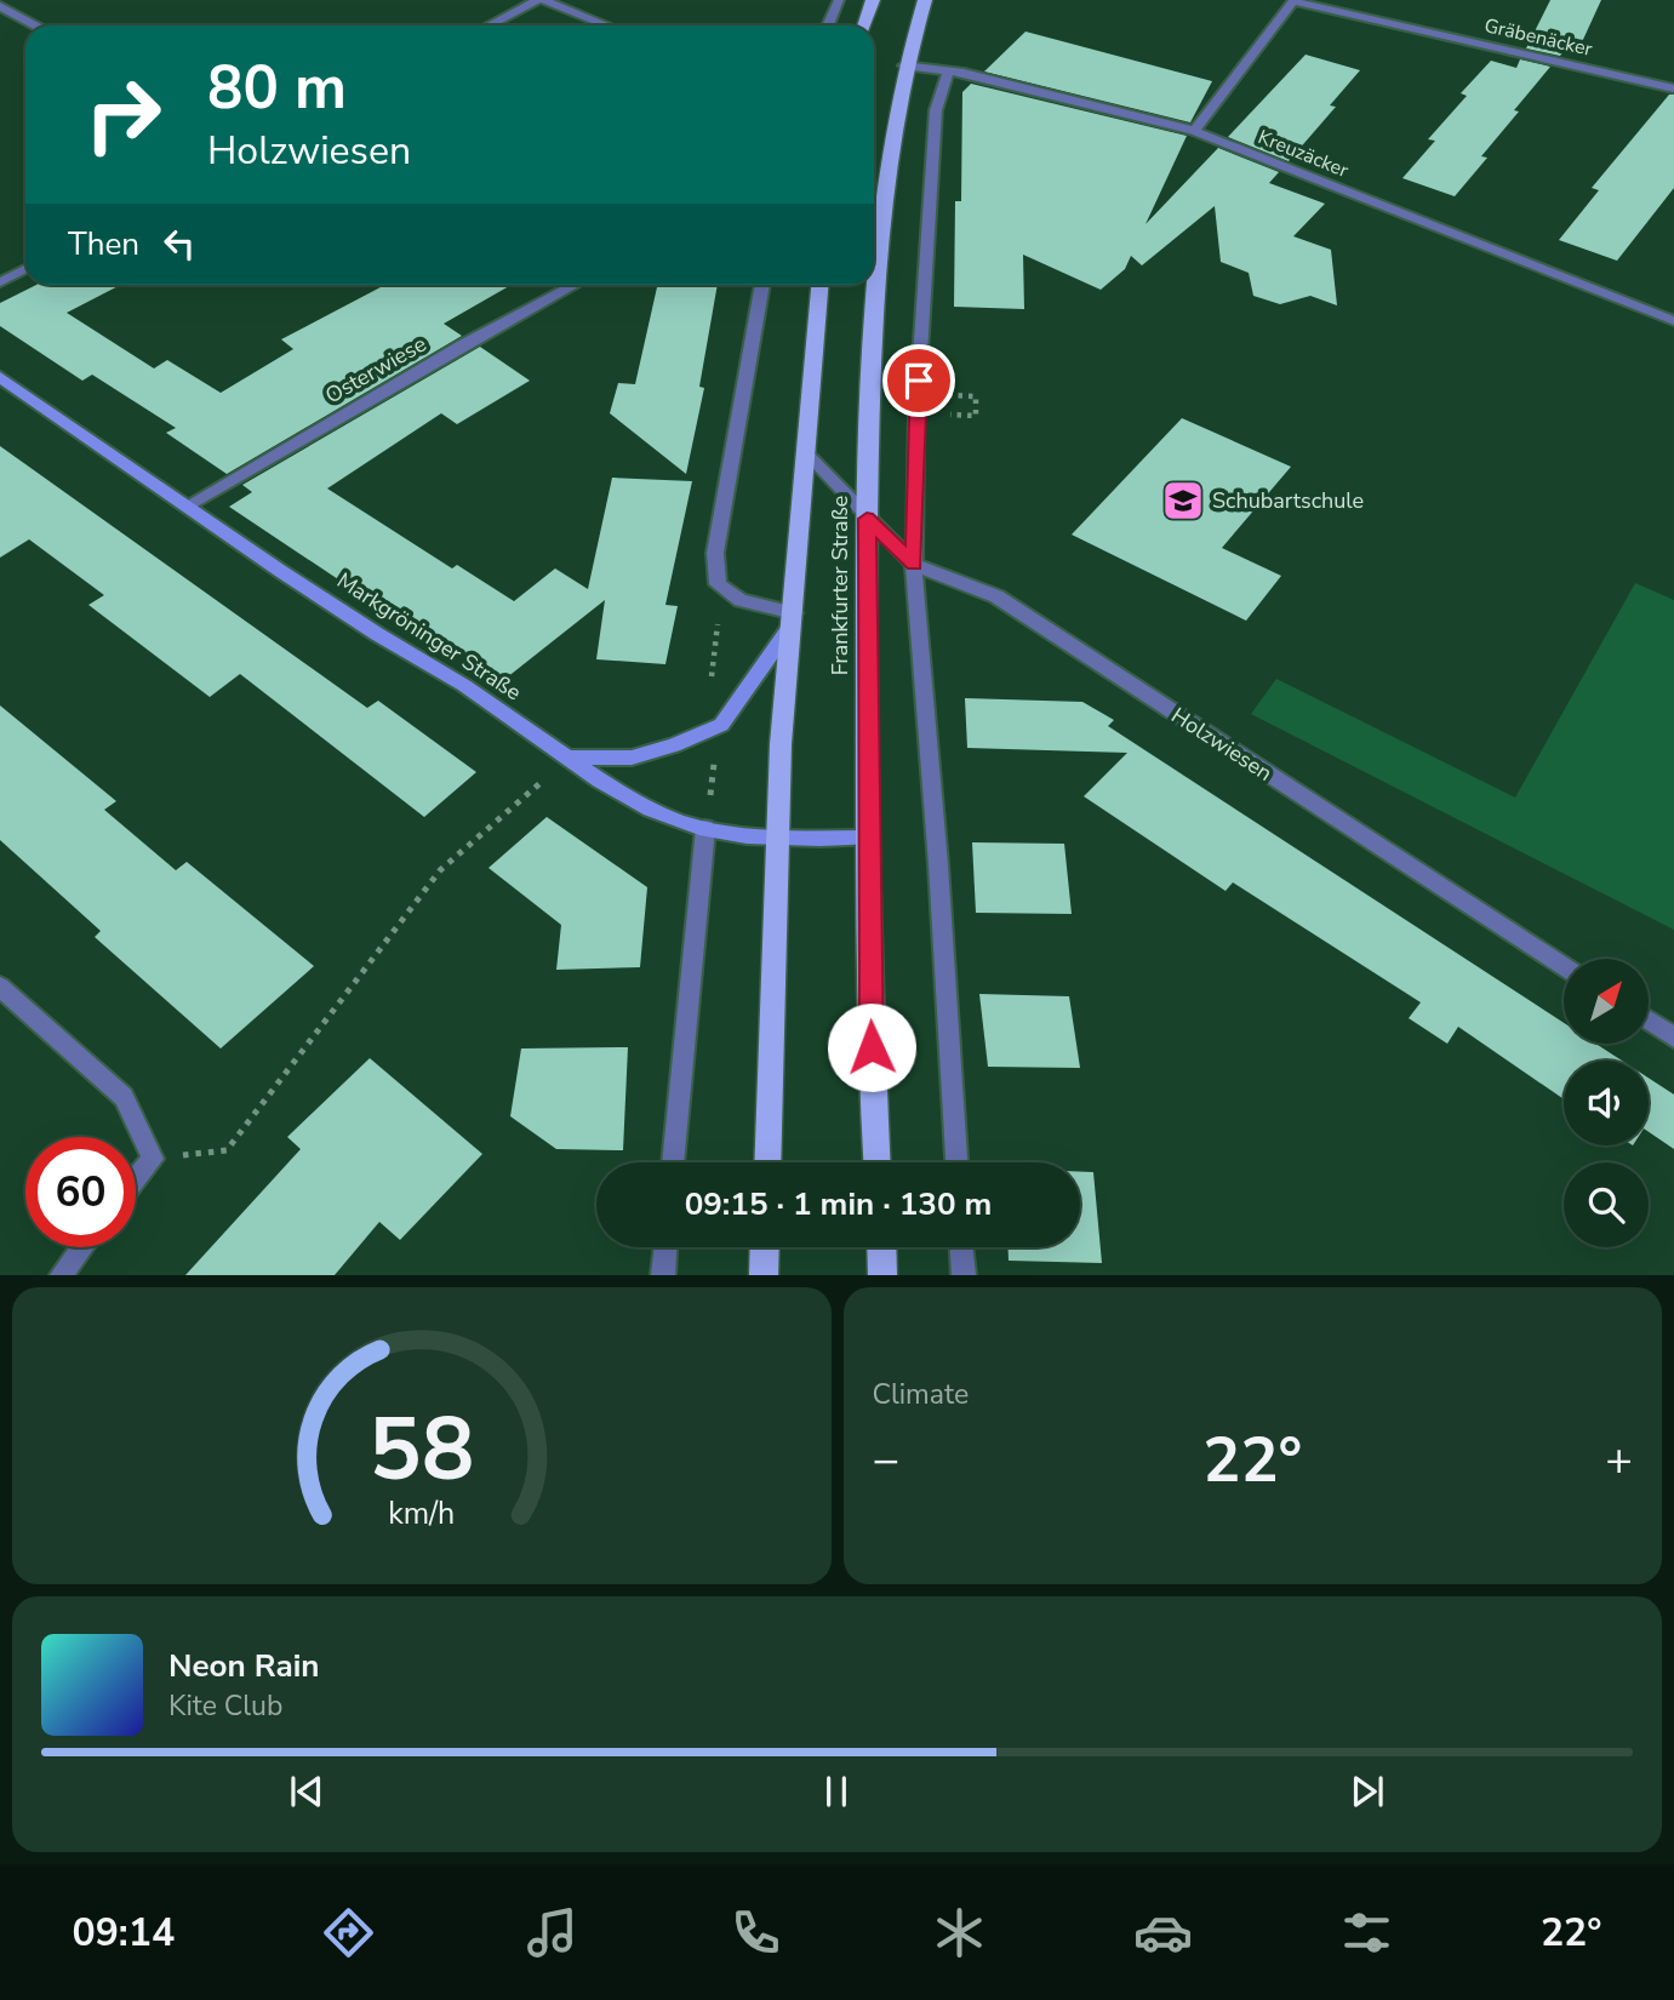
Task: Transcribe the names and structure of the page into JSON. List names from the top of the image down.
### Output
{
  "streets": {
    "main road": ["Frankfurter Straße", "Markgröninger Straße"],
    "street": [
      "Gräbenäcker",
      "Kreuzäcker",
      "Osterwiese",
      "Holzwiesen"
    ]
  },
  "crossings": [
    ["Gräbenäcker", "Kreuzäcker"],
    ["Kreuzäcker", "Frankfurter Straße"],
    ["Osterwiese", "Markgröninger Straße"],
    ["Frankfurter Straße", "Markgröninger Straße"],
    ["Frankfurter Straße", "Holzwiesen"]
  ],
  "places": {
    "school or university": ["Schubartschule"]
  },
  "north": "top right",
  "page": {
    "turn": ["80 m", "Holzwiesen"],
    "then": "Then",
    "limit": "60",
    "trip": "09:15 · 1 min · 130 m",
    "tile": "Climate",
    "heat": ["−", "22°", "+"],
    "song": ["Neon Rain", "Kite Club"],
    "tabs": ["09:14", "22°"],
    "gauge": ["58", "km/h"]
  }
}
